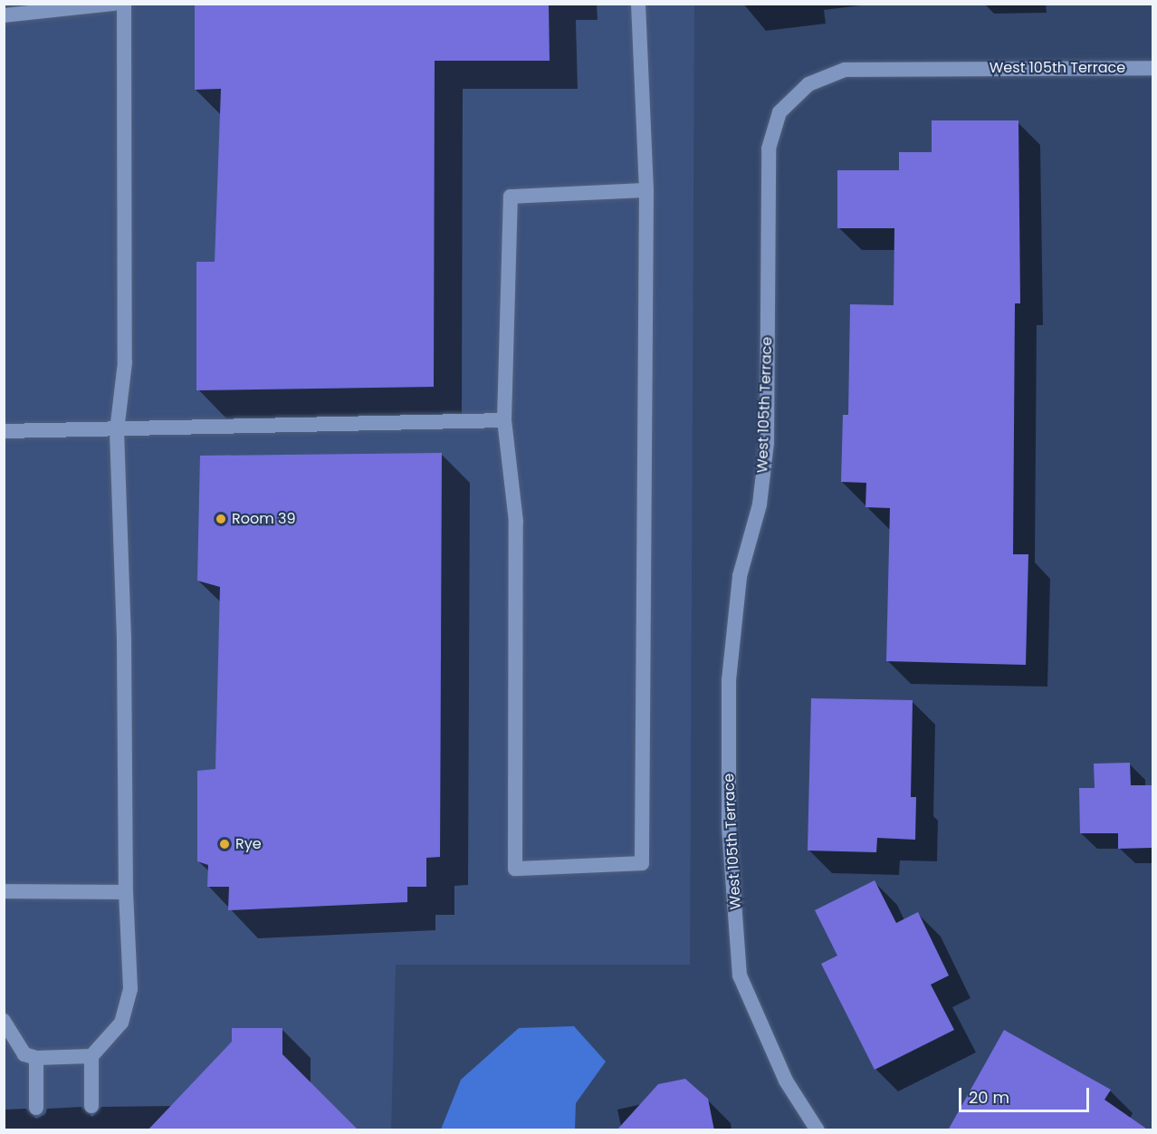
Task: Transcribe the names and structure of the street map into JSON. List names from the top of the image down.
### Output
{
  "streets": {
    "street": ["West 105th Terrace"]
  },
  "places": ["Room 39", "Rye"],
  "scale_bar": "20 m"
}
